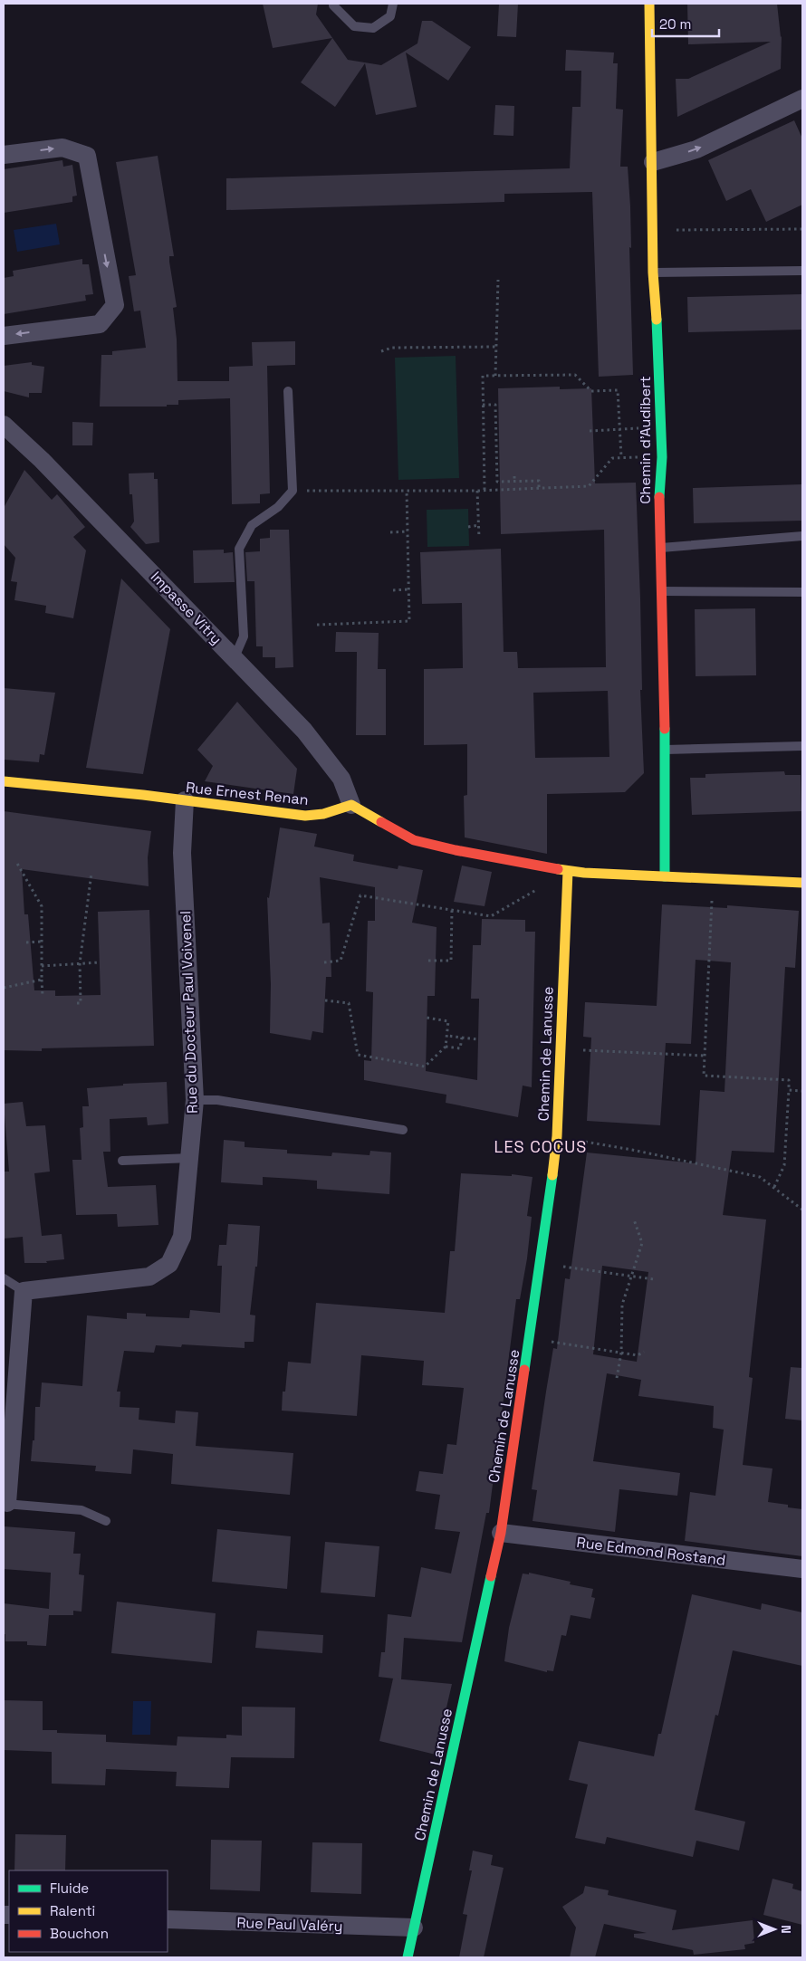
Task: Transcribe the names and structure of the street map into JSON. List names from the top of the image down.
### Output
{
  "streets": {
    "street": [
      "Chemin d'Audibert",
      "Impasse Vitry",
      "Rue Ernest Renan",
      "Rue du Docteur Paul Voivenel",
      "Chemin de Lanusse",
      "Rue Edmond Rostand",
      "Rue Paul Valéry"
    ]
  },
  "crossings": [
    ["Impasse Vitry", "Rue Ernest Renan"],
    ["Rue Ernest Renan", "Rue du Docteur Paul Voivenel"],
    ["Chemin de Lanusse", "Rue Edmond Rostand"],
    ["Chemin de Lanusse", "Rue Paul Valéry"]
  ],
  "districts": ["LES COCUS"],
  "legend": ["Fluide", "Ralenti", "Bouchon"],
  "scale_bar": "20 m",
  "north": "right"
}
